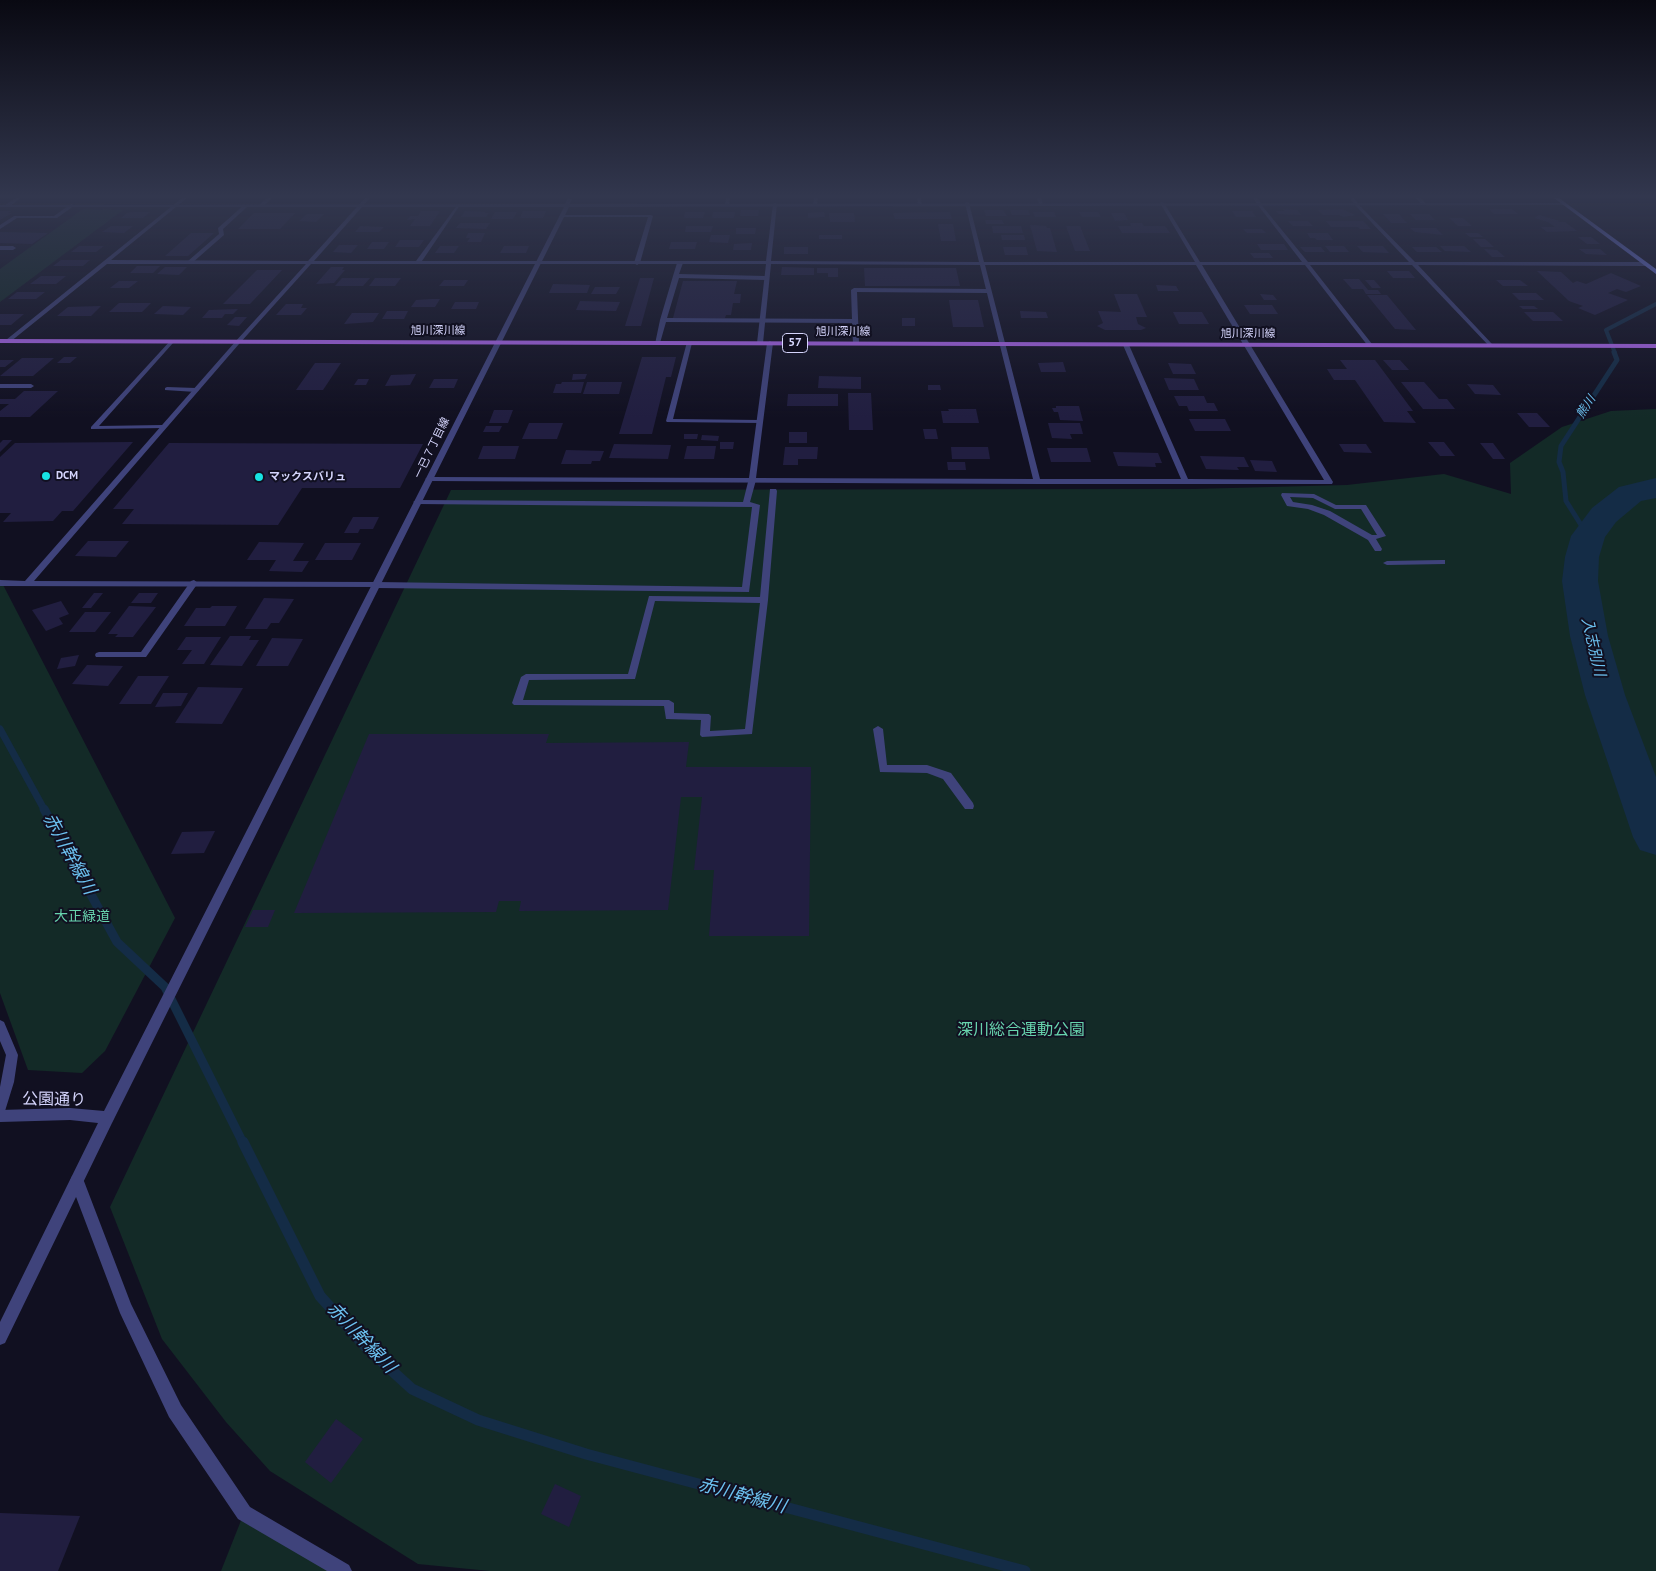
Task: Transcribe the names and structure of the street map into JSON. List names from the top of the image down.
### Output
{
  "streets": {
    "main road": ["旭川深川線", "57"],
    "street": ["一已７丁目線", "公園通り"]
  },
  "crossings": [
    ["旭川深川線", "一已７丁目線"],
    ["一已７丁目線", "公園通り"]
  ],
  "water": ["熊川", "入志別川", "赤川幹線川"],
  "parks": ["大正緑道", "深川総合運動公園"],
  "places": ["DCM", "マックスバリュ"]
}
